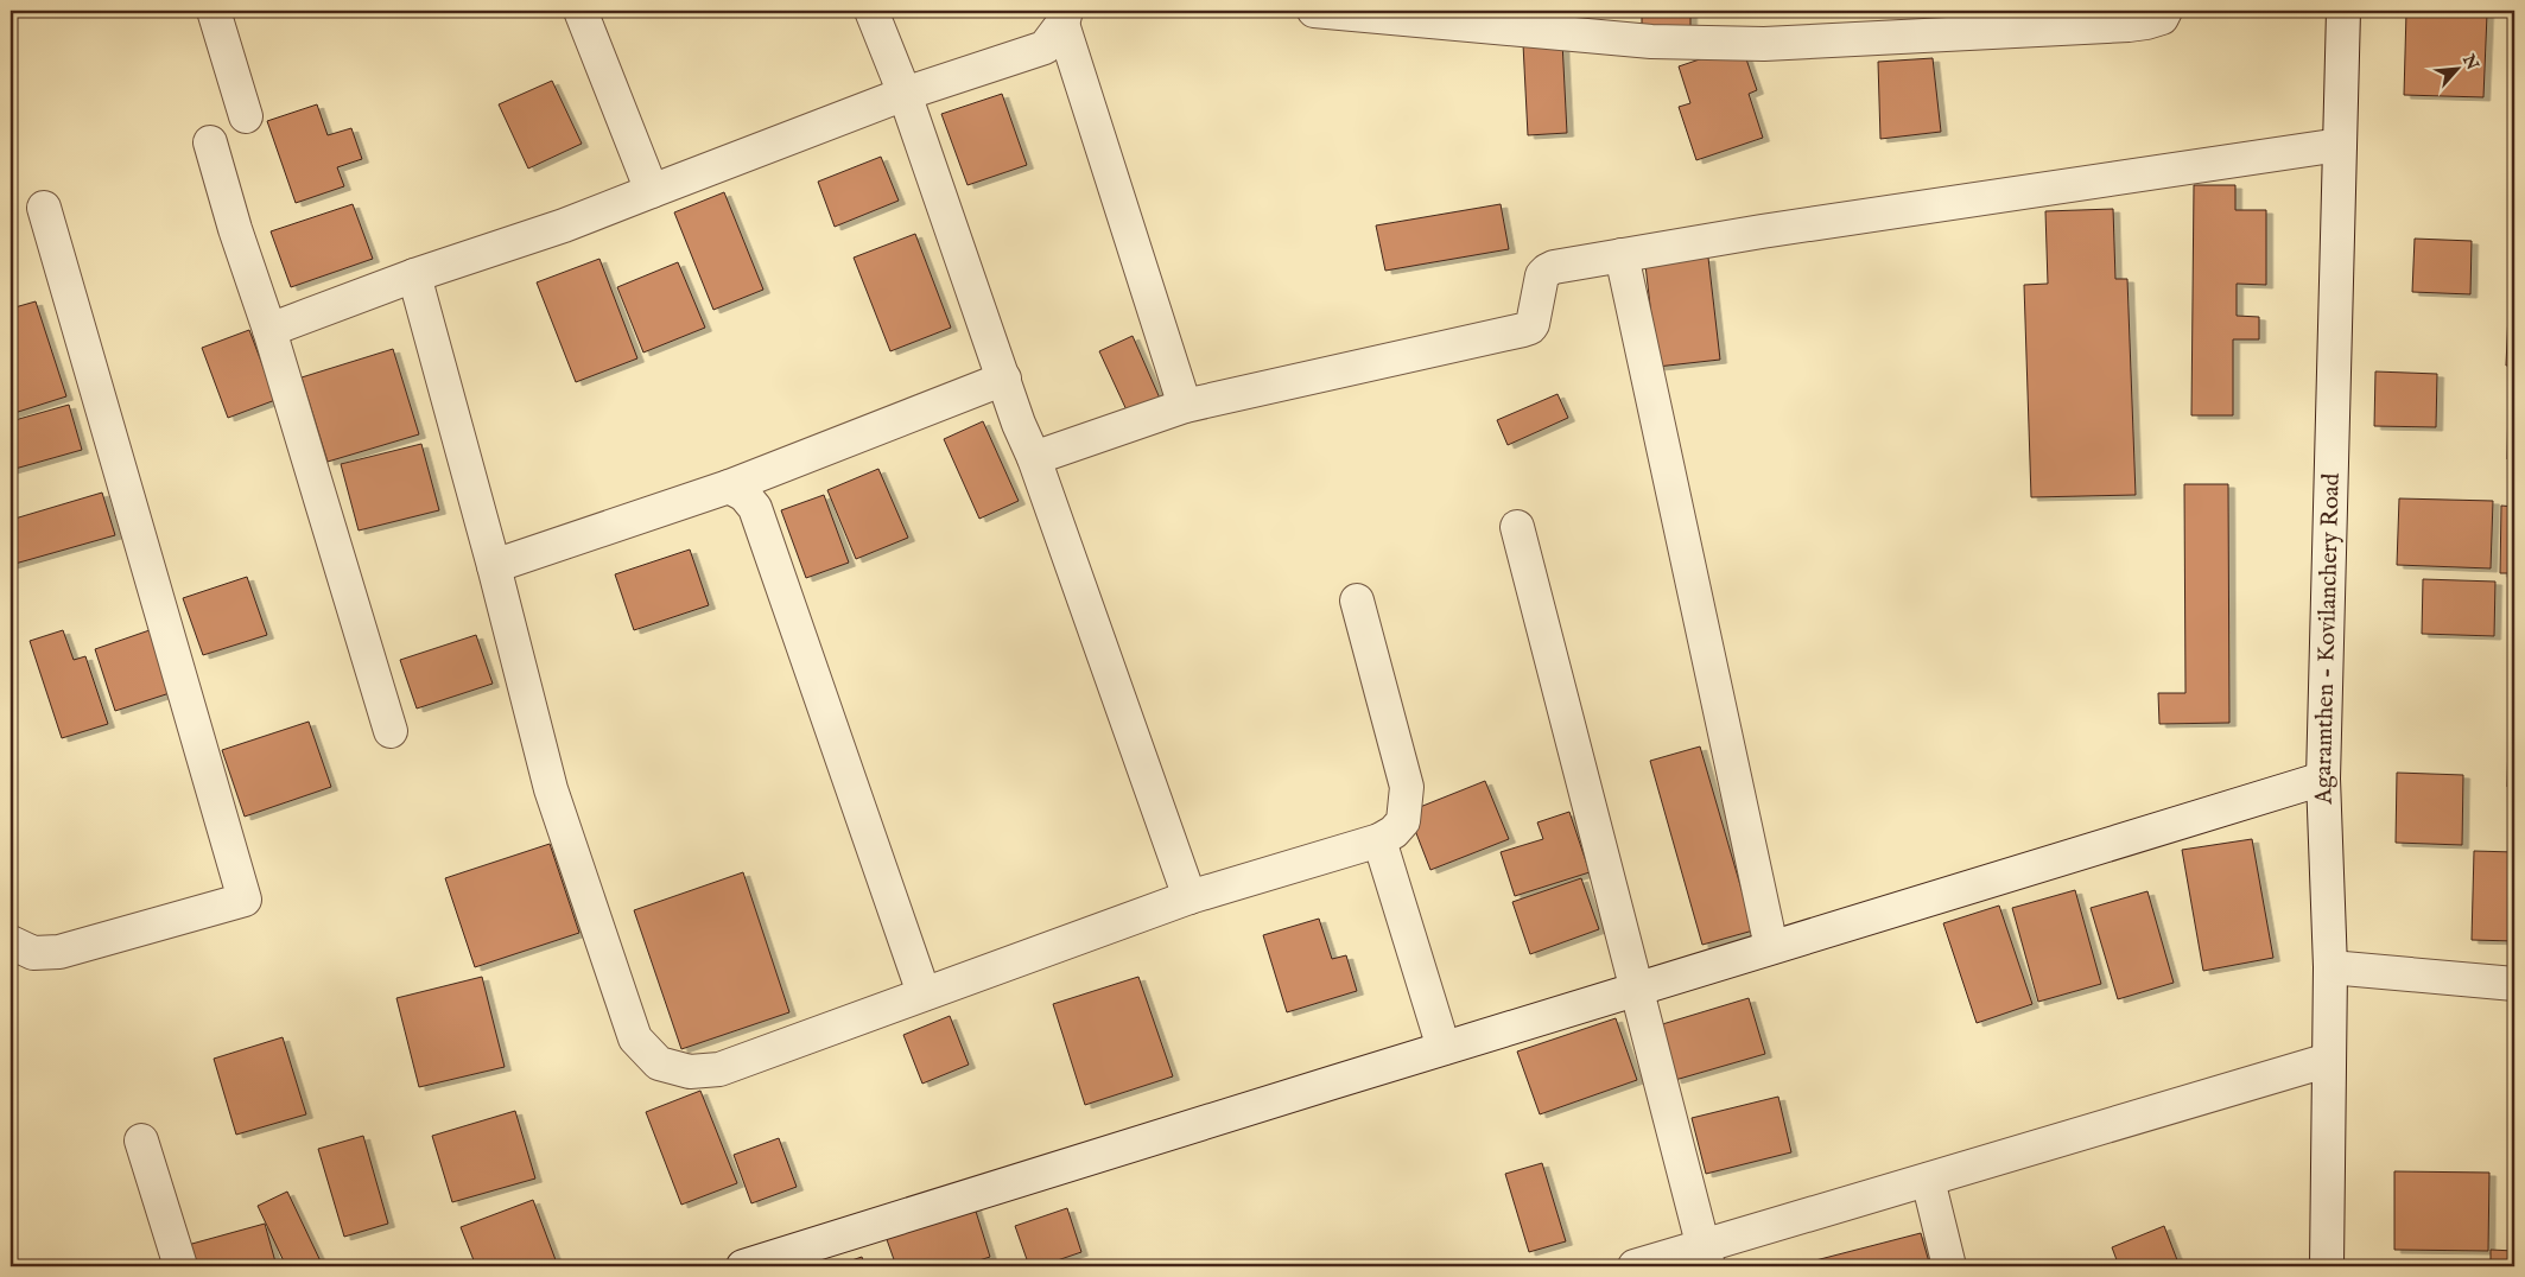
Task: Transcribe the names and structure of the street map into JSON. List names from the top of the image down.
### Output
{
  "streets": {
    "street": ["Agaramthen - Kovilanchery Road"]
  },
  "north": "top right"
}
